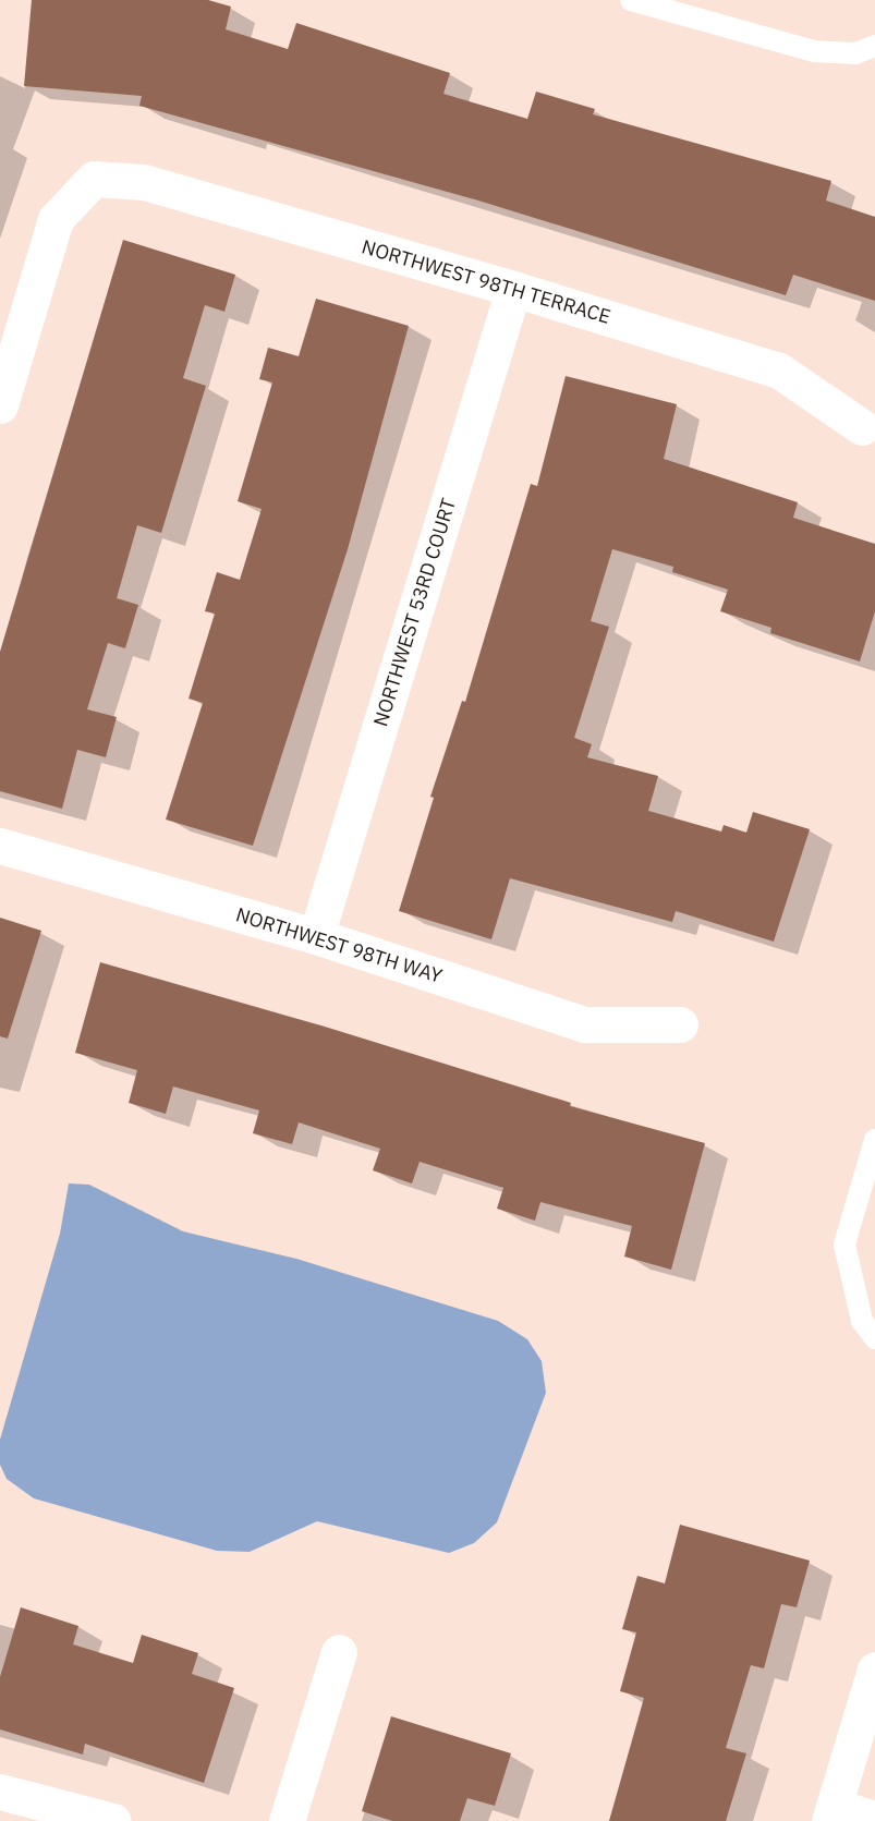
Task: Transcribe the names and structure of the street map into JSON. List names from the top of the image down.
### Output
{
  "streets": {
    "street": ["NORTHWEST 98TH TERRACE", "NORTHWEST 53RD COURT", "NORTHWEST 98TH WAY"]
  },
  "crossings": [
    ["NORTHWEST 98TH TERRACE", "NORTHWEST 53RD COURT"],
    ["NORTHWEST 53RD COURT", "NORTHWEST 98TH WAY"]
  ]
}
